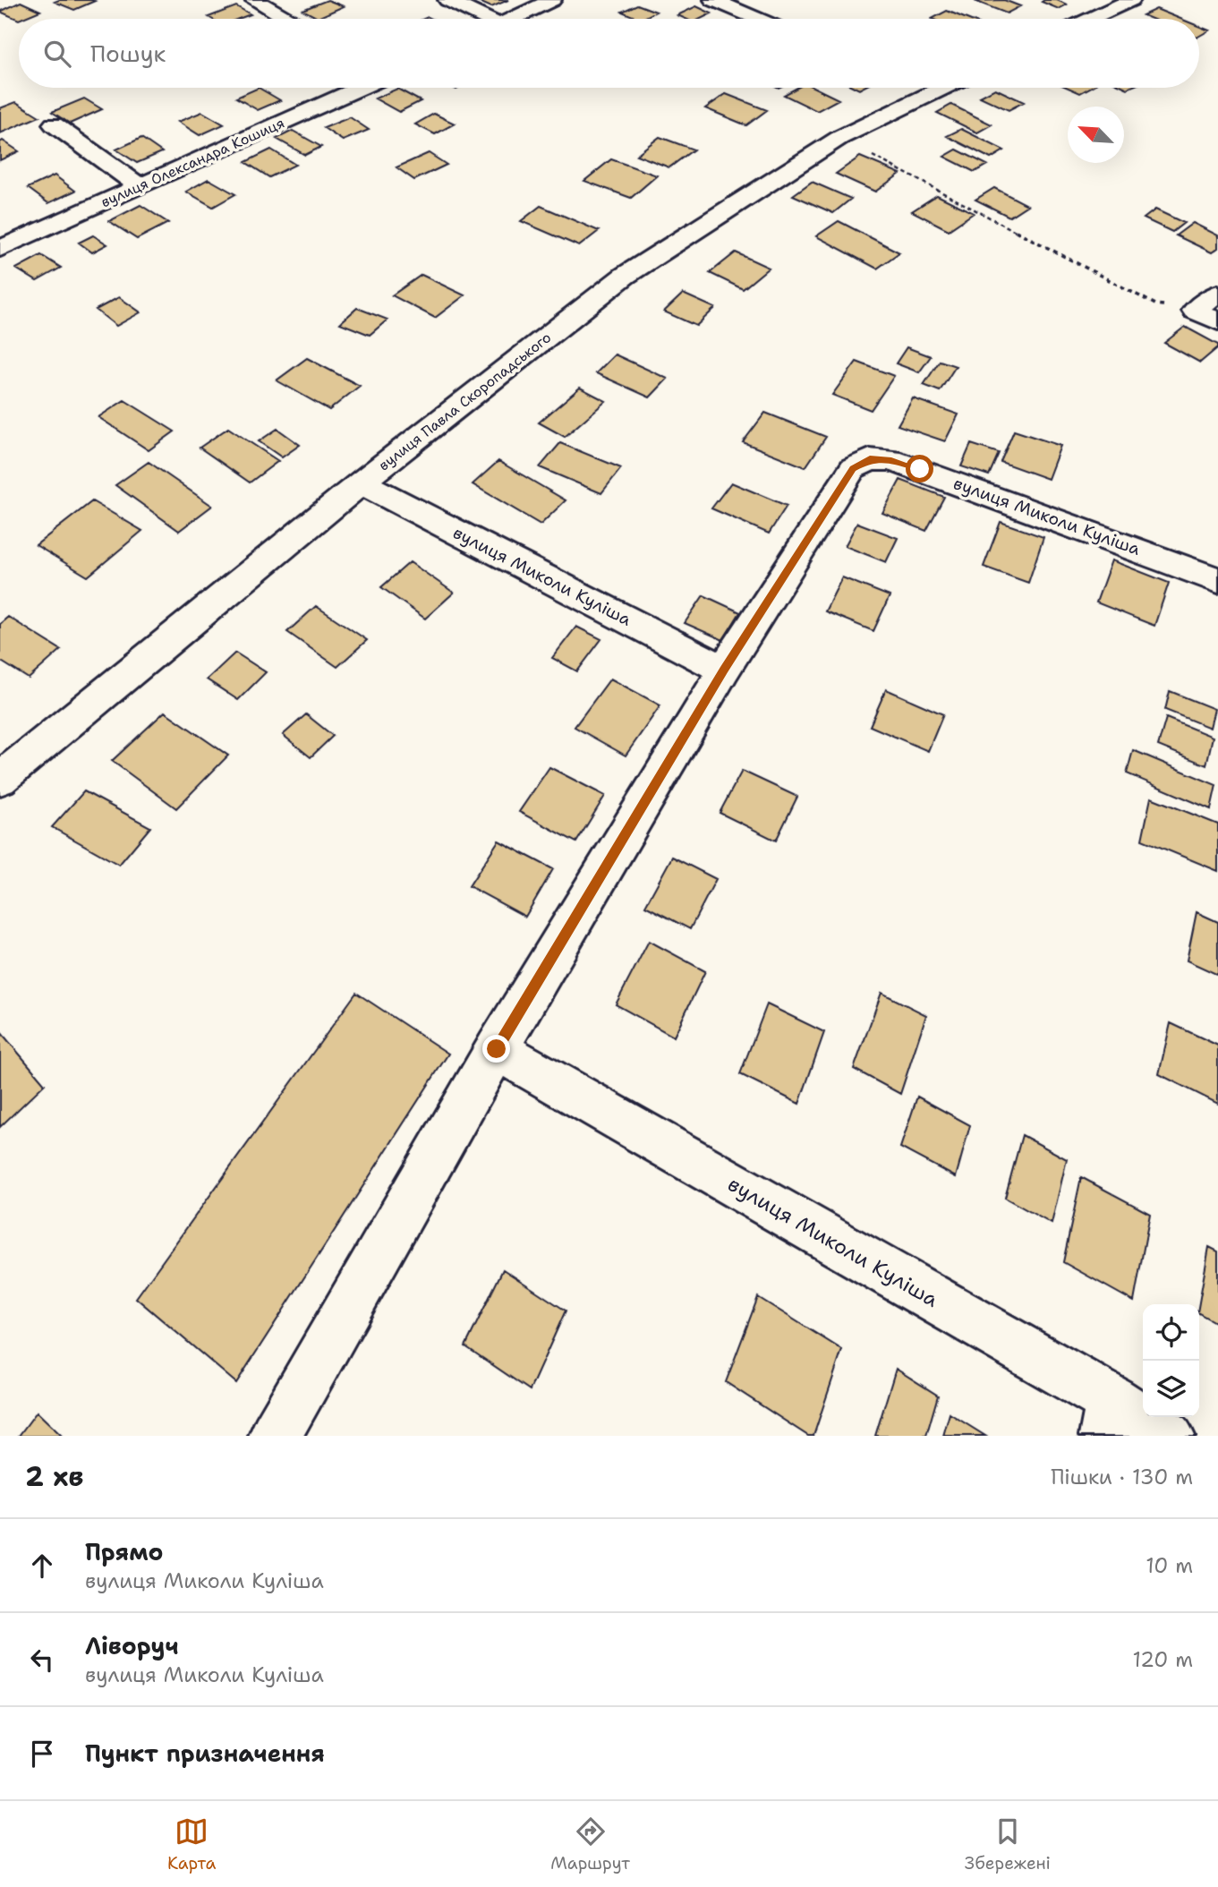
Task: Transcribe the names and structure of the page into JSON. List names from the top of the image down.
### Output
{
  "streets": {
    "street": ["вулиця Олександра Кошиця", "вулиця Павла Скоропадського", "вулиця Миколи Куліша"]
  },
  "crossings": [
    ["вулиця Павла Скоропадського", "вулиця Миколи Куліша"]
  ],
  "north": "top left",
  "page": {
    "search": "Пошук",
    "heading": ["2 хв", "Пішки · 130 m"],
    "list": [
      ["Прямо", "вулиця Миколи Куліша", "10 m"],
      ["Ліворуч", "вулиця Миколи Куліша", "120 m"],
      "Пункт призначення"
    ],
    "nav": ["Карта", "Маршрут", "Збережені"]
  }
}
